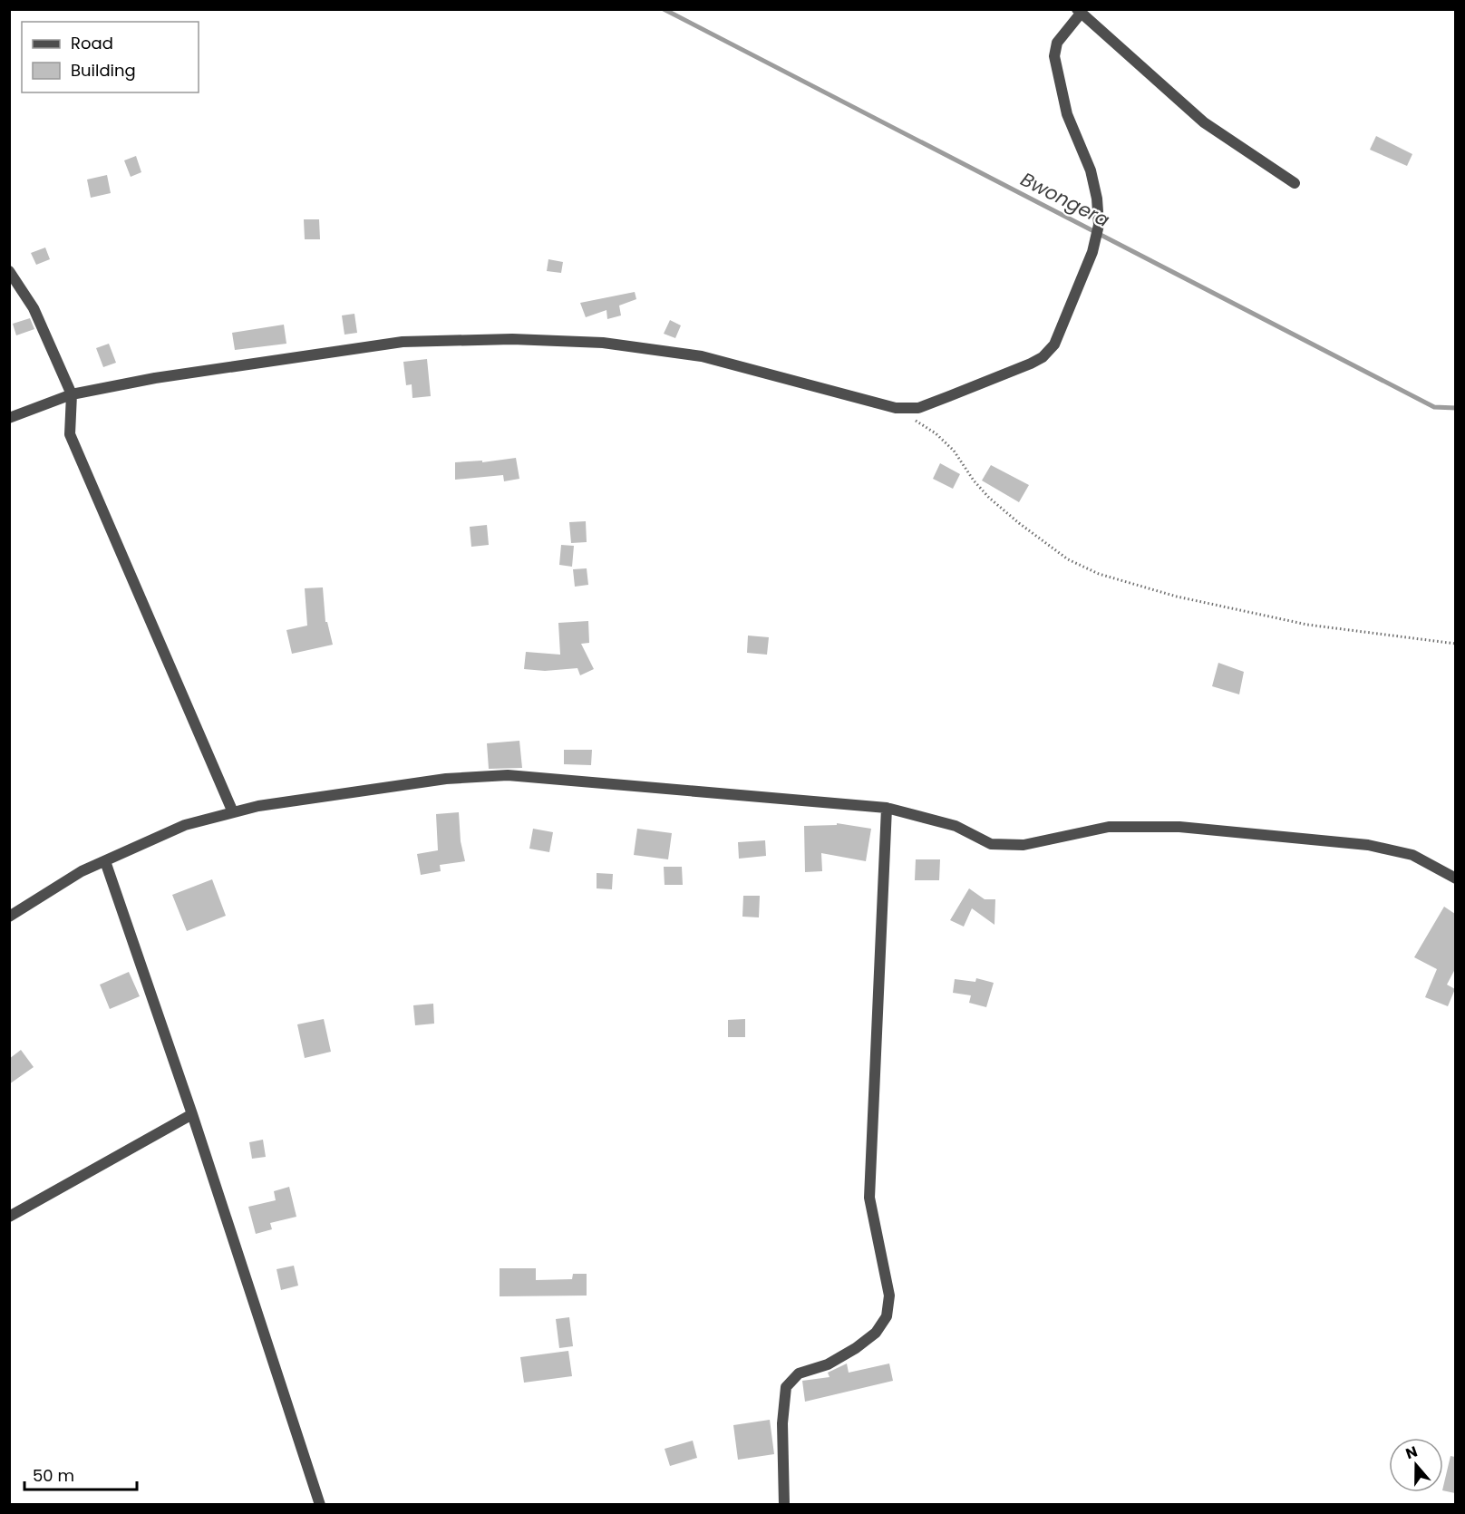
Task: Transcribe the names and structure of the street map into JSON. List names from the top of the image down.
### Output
{
  "water": ["Bwongera"],
  "legend": ["Road", "Building"],
  "scale_bar": "50 m",
  "north": "top"
}
